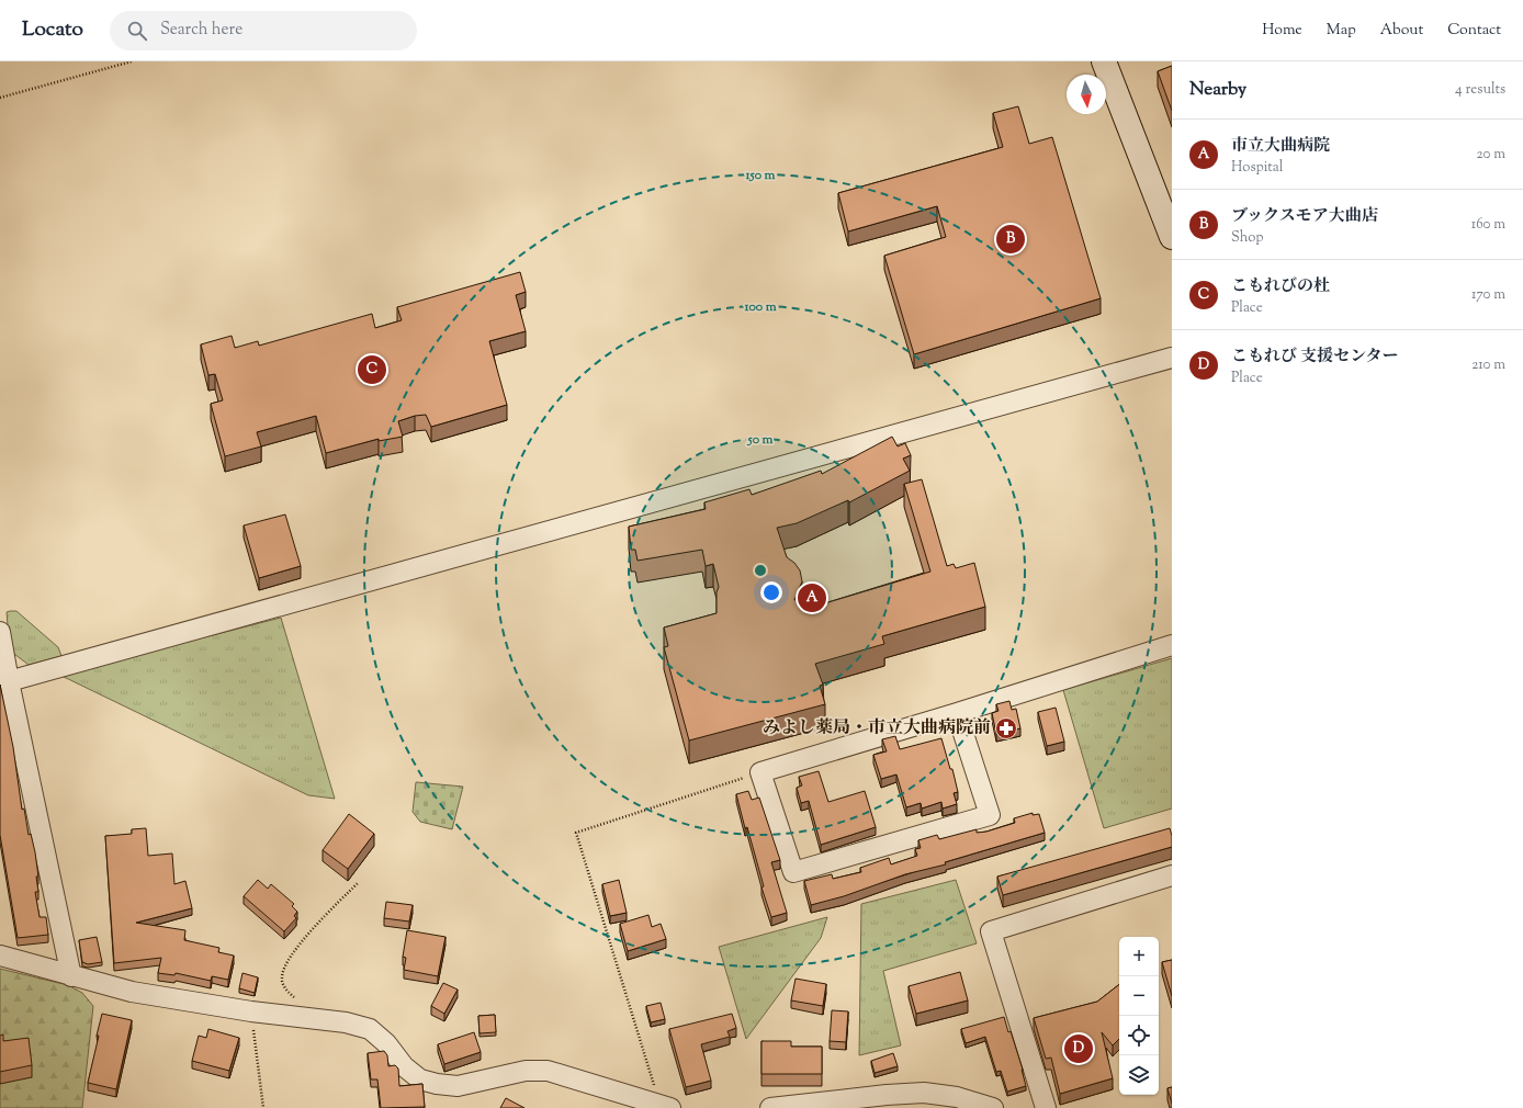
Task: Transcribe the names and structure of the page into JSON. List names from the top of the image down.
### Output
{
  "places": {
    "pharmacy": ["みよし薬局・市立大曲病院前"]
  },
  "north": "bottom",
  "page": {
    "header": "Locato",
    "search": "Search here",
    "nav": [
      "Home",
      "Map",
      "About",
      "Contact"
    ],
    "heading": ["Nearby", "4 results"],
    "list": [
      {
        "mark": "A",
        "name": "市立大曲病院",
        "note": "Hospital",
        "value": "20 m"
      },
      {
        "mark": "B",
        "name": "ブックスモア大曲店",
        "note": "Shop",
        "value": "160 m"
      },
      {
        "mark": "C",
        "name": "こもれびの杜",
        "note": "Place",
        "value": "170 m"
      },
      {
        "mark": "D",
        "name": "こもれび 支援センター",
        "note": "Place",
        "value": "210 m"
      }
    ],
    "pins": [
      "B",
      "C",
      "A",
      "D"
    ],
    "map_buttons": ["+", "−"]
  },
  "rings": ["150 m", "100 m", "50 m"]
}
